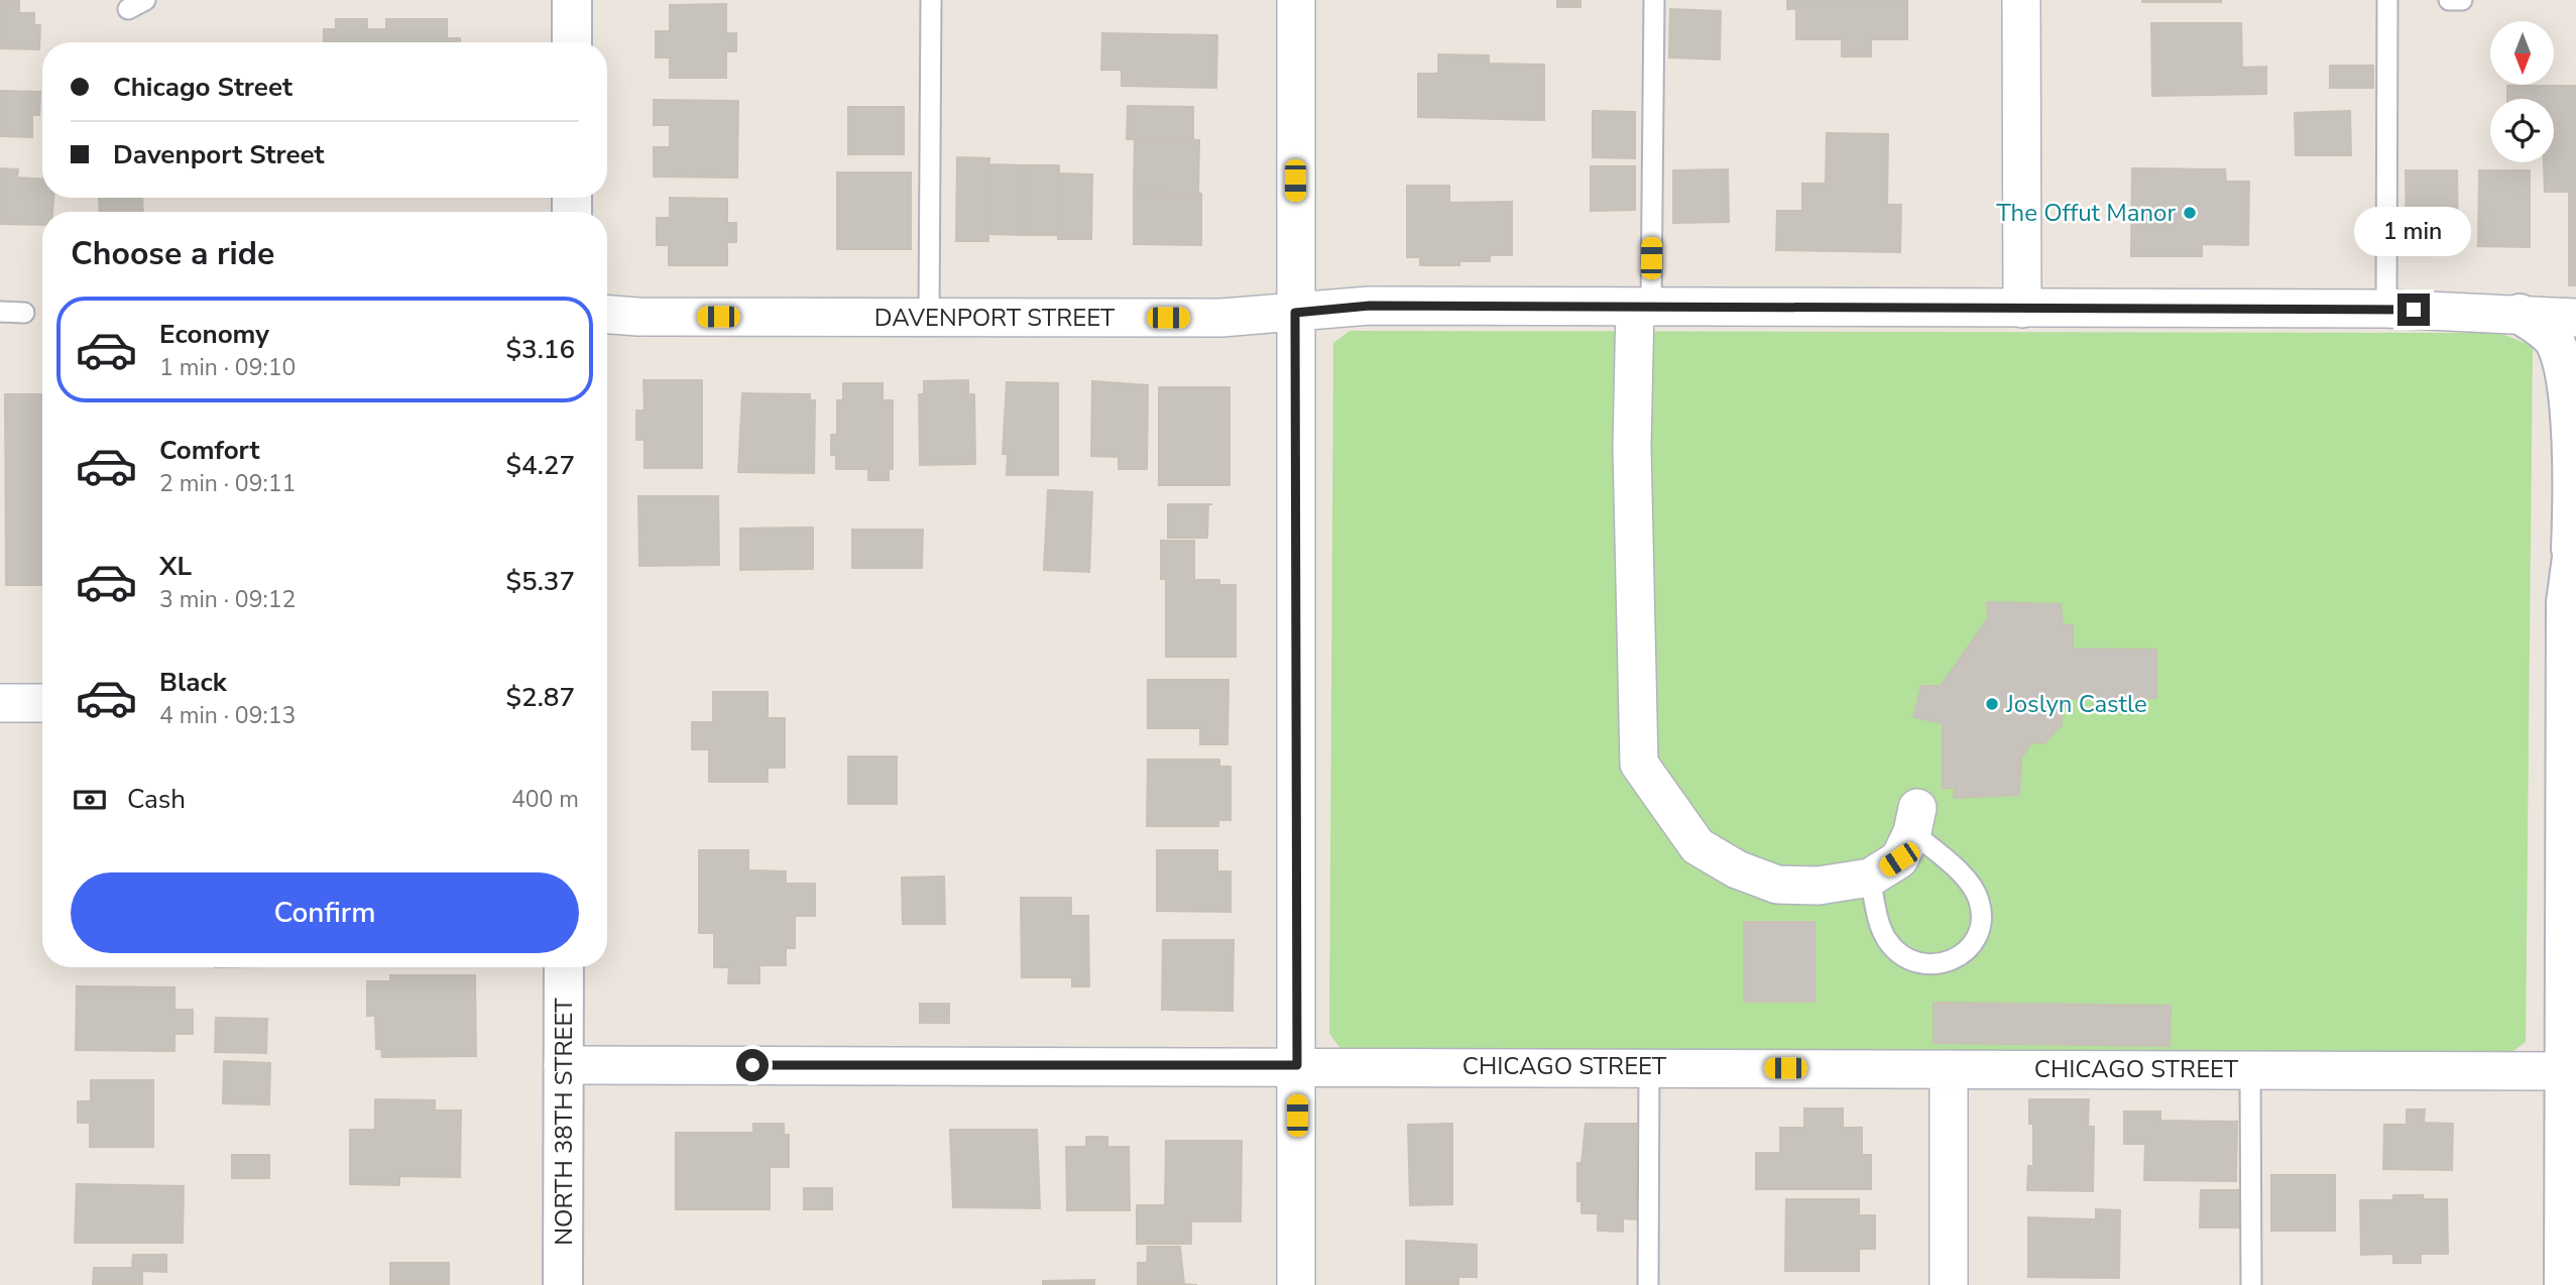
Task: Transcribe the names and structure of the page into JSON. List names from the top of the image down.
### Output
{
  "streets": {
    "main road": ["NORTH 38TH STREET"],
    "street": ["DAVENPORT STREET", "CHICAGO STREET"]
  },
  "crossings": [
    ["CHICAGO STREET", "NORTH 38TH STREET"]
  ],
  "places": ["The Offut Manor", "Joslyn Castle"],
  "north": "bottom",
  "page": {
    "banner": ["Chicago Street", "Davenport Street"],
    "bubble": "1 min",
    "heading": "Choose a ride",
    "list": [
      {
        "name": "Economy",
        "note": "1 min · 09:10",
        "value": "$3.16"
      },
      {
        "name": "Comfort",
        "note": "2 min · 09:11",
        "value": "$4.27"
      },
      {
        "name": "XL",
        "note": "3 min · 09:12",
        "value": "$5.37"
      },
      {
        "name": "Black",
        "note": "4 min · 09:13",
        "value": "$2.87"
      }
    ],
    "pay": ["Cash", "400 m"],
    "buttons": "Confirm"
  }
}
